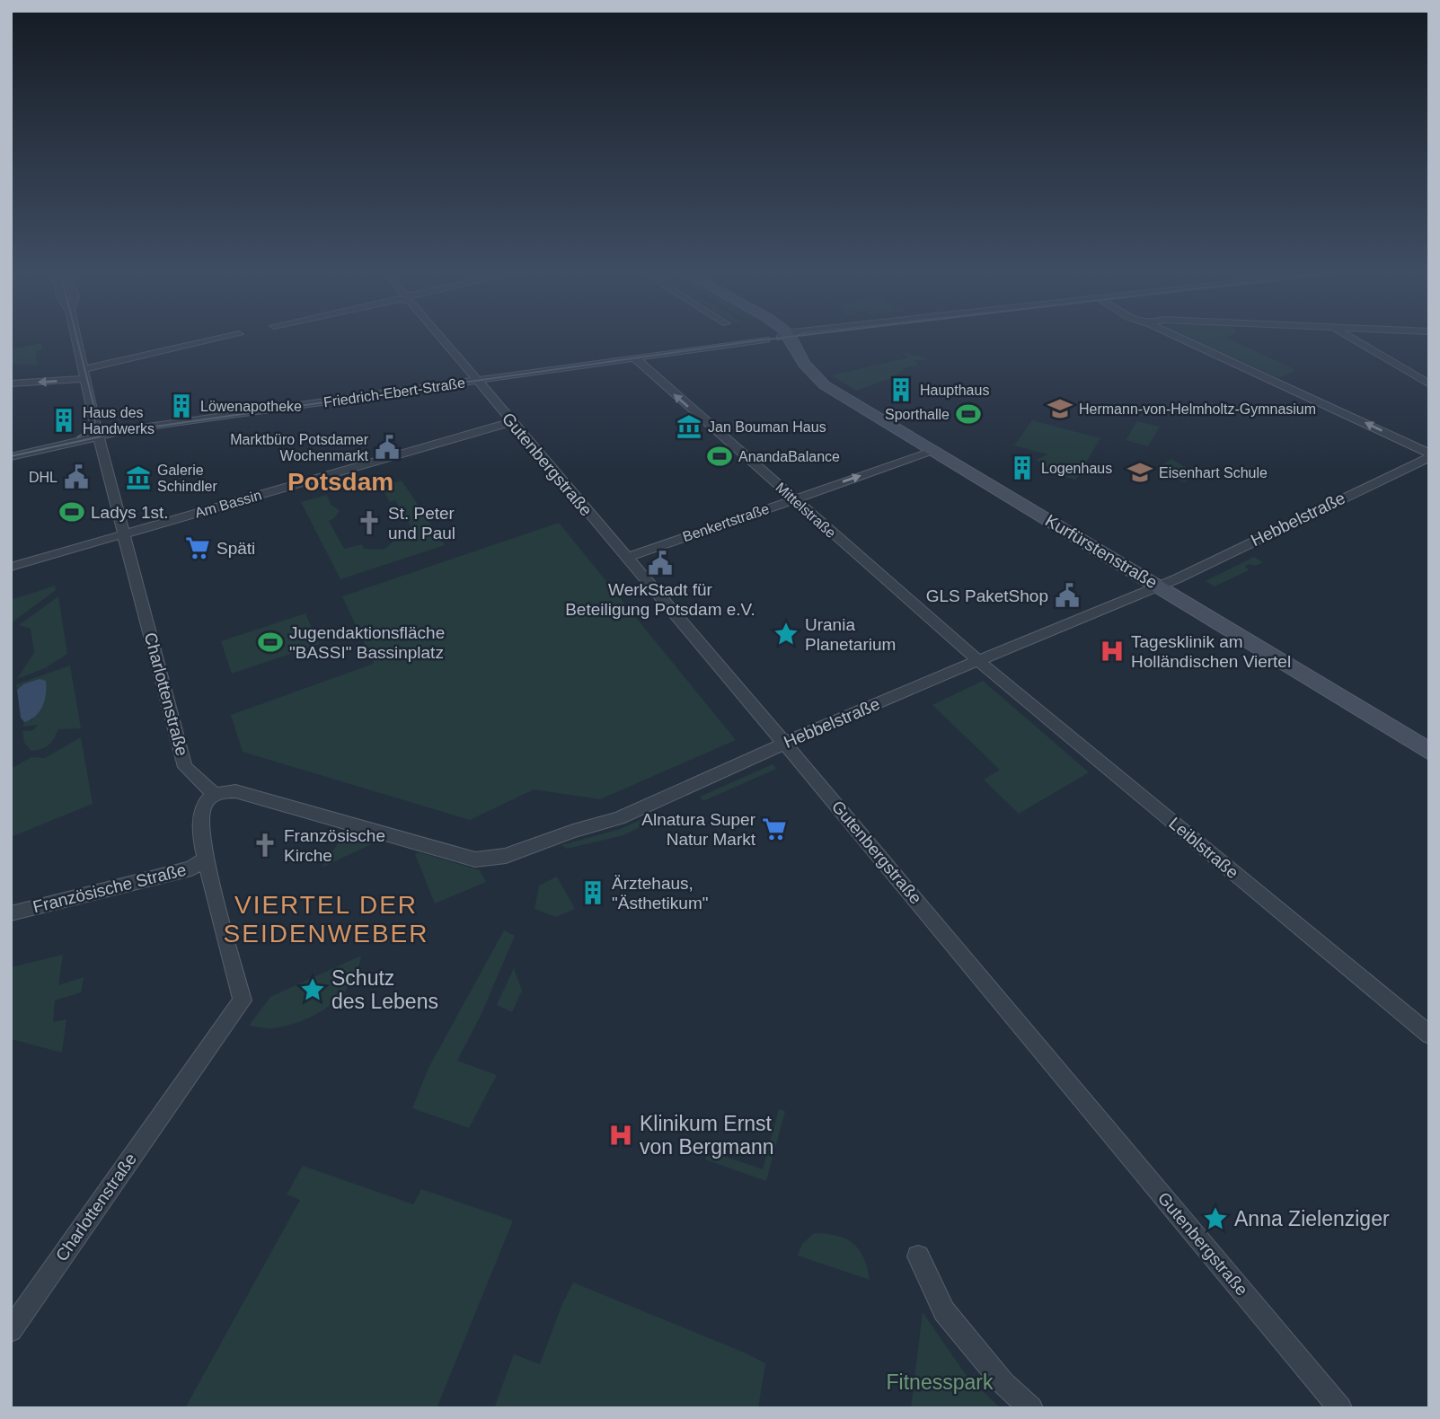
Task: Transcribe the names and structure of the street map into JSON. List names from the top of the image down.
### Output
{
  "streets": {
    "street": [
      "Friedrich-Ebert-Straße",
      "Gutenbergstraße",
      "Am Bassin",
      "Mittelstraße",
      "Hebbelstraße",
      "Benkertstraße",
      "Kurfürstenstraße",
      "Charlottenstraße",
      "Leiblstraße",
      "Französische Straße"
    ]
  },
  "crossings": [
    ["Friedrich-Ebert-Straße", "Gutenbergstraße"],
    ["Friedrich-Ebert-Straße", "Mittelstraße"],
    ["Friedrich-Ebert-Straße", "Charlottenstraße"],
    ["Gutenbergstraße", "Am Bassin"],
    ["Gutenbergstraße", "Hebbelstraße"],
    ["Gutenbergstraße", "Benkertstraße"],
    ["Am Bassin", "Charlottenstraße"],
    ["Mittelstraße", "Hebbelstraße"],
    ["Mittelstraße", "Benkertstraße"],
    ["Mittelstraße", "Leiblstraße"],
    ["Hebbelstraße", "Kurfürstenstraße"],
    ["Hebbelstraße", "Charlottenstraße"],
    ["Hebbelstraße", "Leiblstraße"],
    ["Benkertstraße", "Kurfürstenstraße"],
    ["Charlottenstraße", "Französische Straße"]
  ],
  "one_way": ["Mittelstraße", "Benkertstraße"],
  "districts": ["Potsdam", "VIERTEL DER SEIDENWEBER"],
  "parks": ["Fitnesspark"],
  "places": {
    "building": [
      "Haupthaus",
      "Löwenapotheke",
      "Haus des Handwerks",
      "Logenhaus",
      "Ärztehaus, \"Ästhetikum\""
    ],
    "school or university": ["Hermann-von-Helmholtz-Gymnasium", "Eisenhart Schule"],
    "sports": [
      "Sporthalle",
      "AnandaBalance",
      "Ladys 1st.",
      "Jugendaktionsfläche \"BASSI\" Bassinplatz"
    ],
    "museum": ["Jan Bouman Haus", "Galerie Schindler"],
    "public building": [
      "Marktbüro Potsdamer Wochenmarkt",
      "DHL",
      "WerkStadt für Beteiligung Potsdam e.V.",
      "GLS PaketShop"
    ],
    "church": ["St. Peter und Paul", "Französische Kirche"],
    "supermarket": ["Späti", "Alnatura Super Natur Markt"],
    "place": ["Urania Planetarium", "Schutz des Lebens", "Anna Zielenziger"],
    "hospital": ["Tagesklinik am Holländischen Viertel", "Klinikum Ernst von Bergmann"]
  }
}
